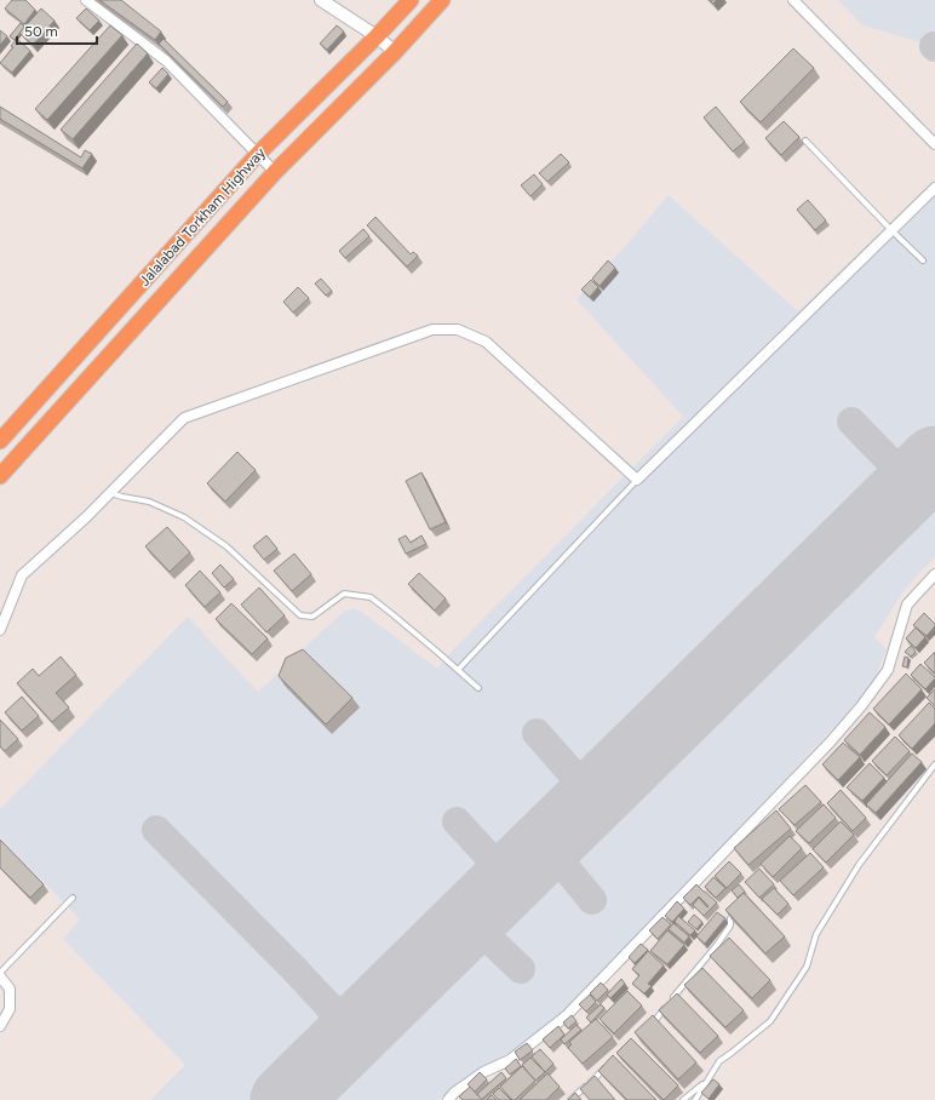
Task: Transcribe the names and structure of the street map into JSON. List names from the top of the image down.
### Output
{
  "streets": {
    "highway": ["Jalalabad Torkham Highway"]
  },
  "scale_bar": "50 m"
}
